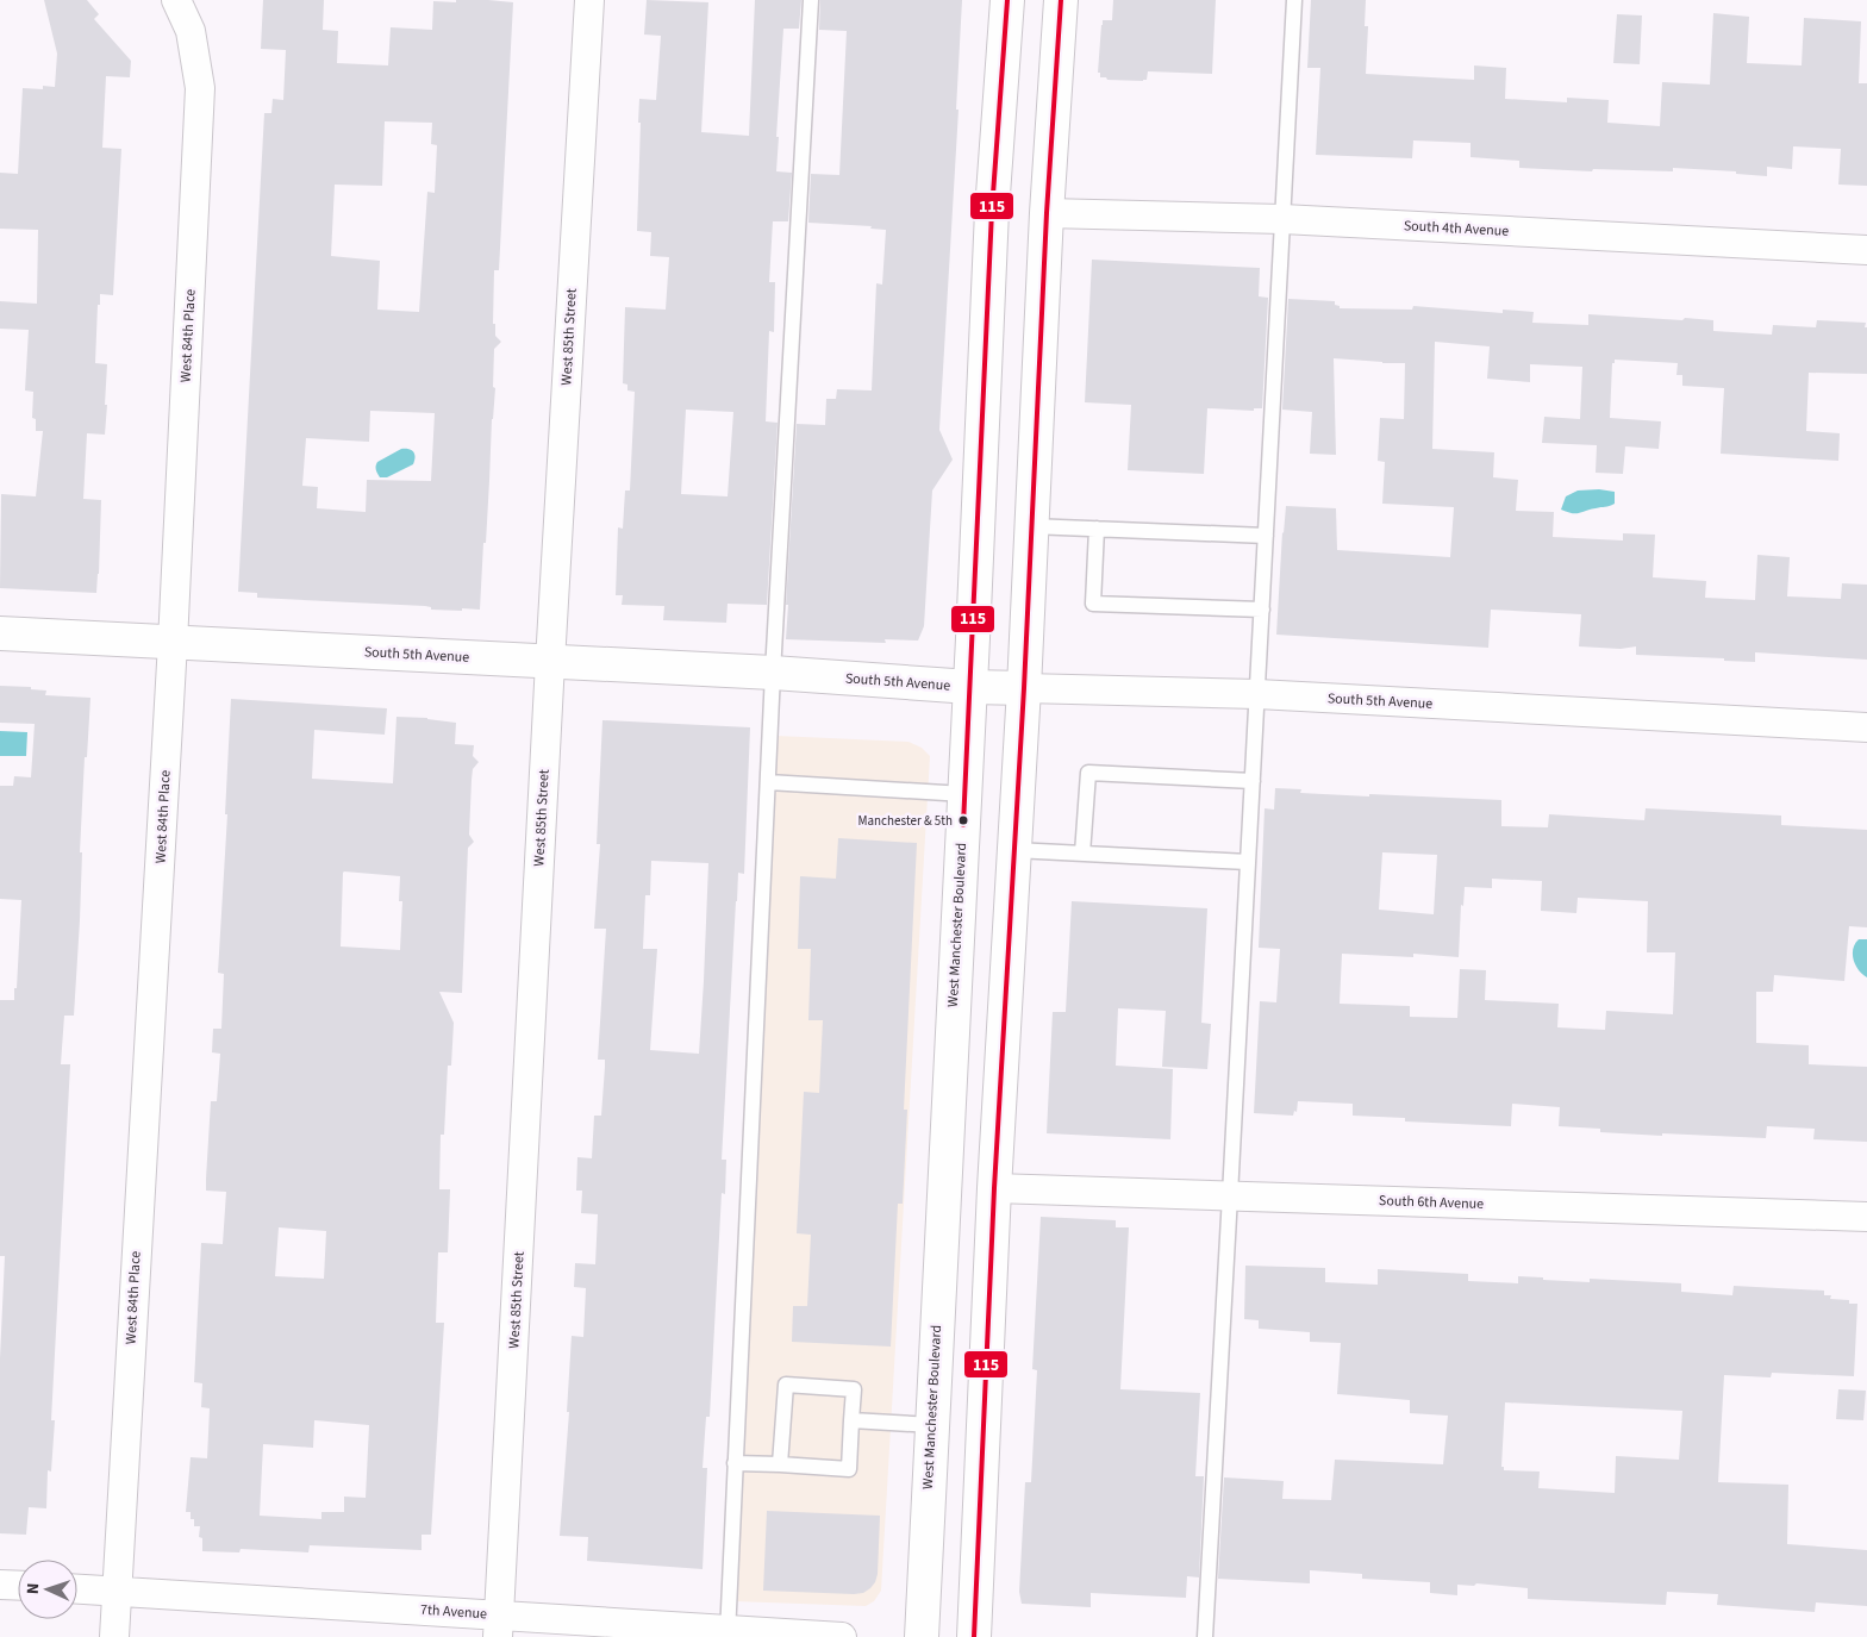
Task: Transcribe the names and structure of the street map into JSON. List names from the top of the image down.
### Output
{
  "streets": {
    "main road": ["South 5th Avenue", "West Manchester Boulevard"],
    "street": [
      "South 4th Avenue",
      "West 84th Place",
      "West 85th Street",
      "South 6th Avenue",
      "7th Avenue"
    ]
  },
  "crossings": [
    ["West 84th Place", "South 5th Avenue"],
    ["West 84th Place", "7th Avenue"],
    ["West 85th Street", "South 5th Avenue"],
    ["West 85th Street", "7th Avenue"],
    ["South 5th Avenue", "West Manchester Boulevard"]
  ],
  "places": ["Manchester & 5th"],
  "lines": ["transit line 115"],
  "north": "left"
}
